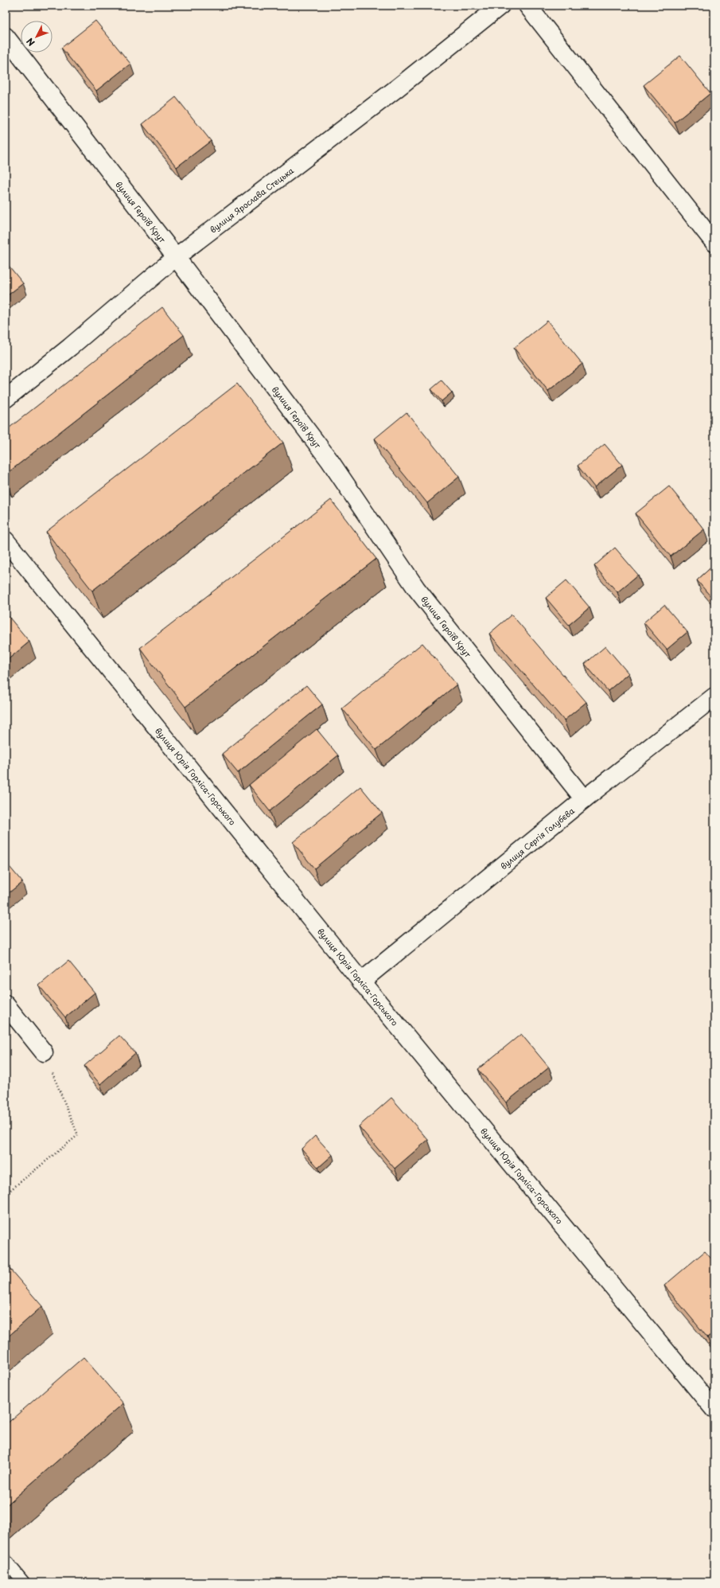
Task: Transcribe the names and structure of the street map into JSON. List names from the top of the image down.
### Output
{
  "streets": {
    "street": [
      "вулиця Ярослава Стецька",
      "вулиця Героїв Крут",
      "вулиця Юрія Горліса-Горського",
      "вулиця Сергія Голубєва"
    ]
  },
  "crossings": [
    ["вулиця Ярослава Стецька", "вулиця Героїв Крут"],
    ["вулиця Героїв Крут", "вулиця Сергія Голубєва"],
    ["вулиця Юрія Горліса-Горського", "вулиця Сергія Голубєва"]
  ],
  "north": "bottom left"
}
